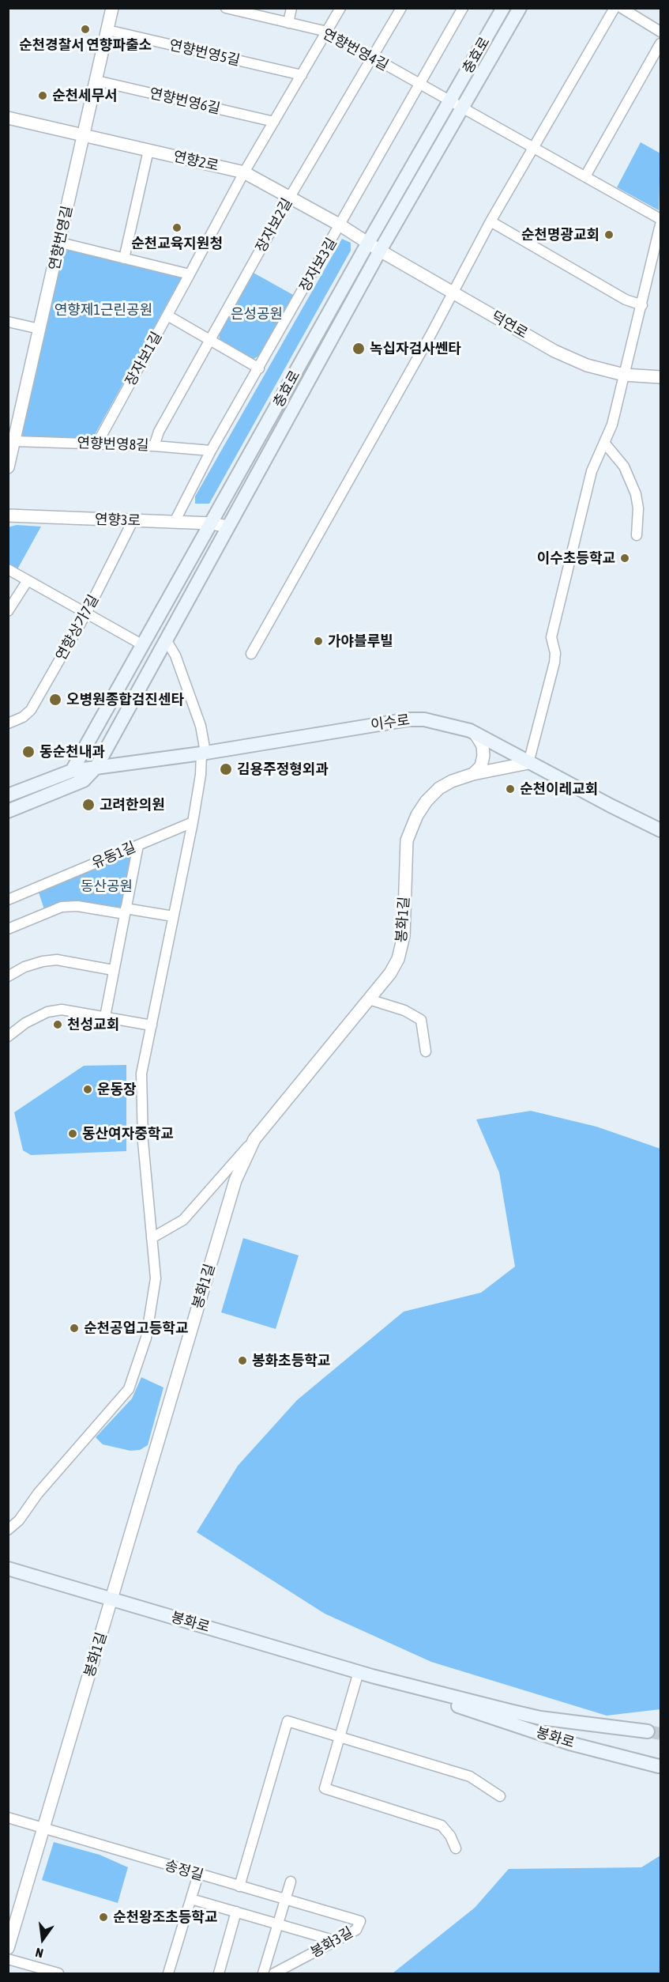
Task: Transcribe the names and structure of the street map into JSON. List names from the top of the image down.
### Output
{
  "streets": {
    "main road": ["충효로", "이수로", "봉화로"],
    "street": [
      "연향번영4길",
      "연향번영5길",
      "연향번영6길",
      "연향2로",
      "장자보2길",
      "연향번영길",
      "장자보3길",
      "덕연로",
      "장자보1길",
      "연향번영8길",
      "연향3로",
      "연향상가7길",
      "유동1길",
      "봉화1길",
      "송정길",
      "봉화3길"
    ]
  },
  "crossings": [
    ["연향번영4길", "충효로"],
    ["연향번영4길", "장자보2길"],
    ["연향번영4길", "장자보3길"],
    ["연향번영5길", "연향번영길"],
    ["충효로", "연향2로"],
    ["충효로", "덕연로"],
    ["충효로", "연향3로"],
    ["충효로", "이수로"],
    ["연향번영6길", "연향번영길"],
    ["연향2로", "장자보2길"],
    ["연향2로", "연향번영길"],
    ["연향2로", "장자보3길"],
    ["연향2로", "덕연로"],
    ["연향2로", "장자보1길"],
    ["장자보2길", "연향번영8길"],
    ["연향번영길", "연향번영8길"],
    ["장자보3길", "연향번영8길"],
    ["장자보3길", "연향3로"],
    ["장자보1길", "연향번영8길"],
    ["연향3로", "연향상가7길"],
    ["이수로", "봉화1길"],
    ["봉화1길", "봉화로"],
    ["봉화1길", "송정길"],
    ["송정길", "봉화3길"]
  ],
  "parks": ["연향제1근린공원", "은성공원", "동산공원"],
  "places": [
    "순천경찰서 연향파출소",
    "순천세무서",
    "순천교육지원청",
    "순천명광교회",
    "녹십자검사쎈타",
    "이수초등학교",
    "가야블루빌",
    "오병원종합검진센타",
    "동순천내과",
    "김용주정형외과",
    "순천이레교회",
    "고려한의원",
    "천성교회",
    "운동장",
    "동산여자중학교",
    "순천공업고등학교",
    "봉화초등학교",
    "순천왕조초등학교"
  ],
  "north": "bottom"
}
